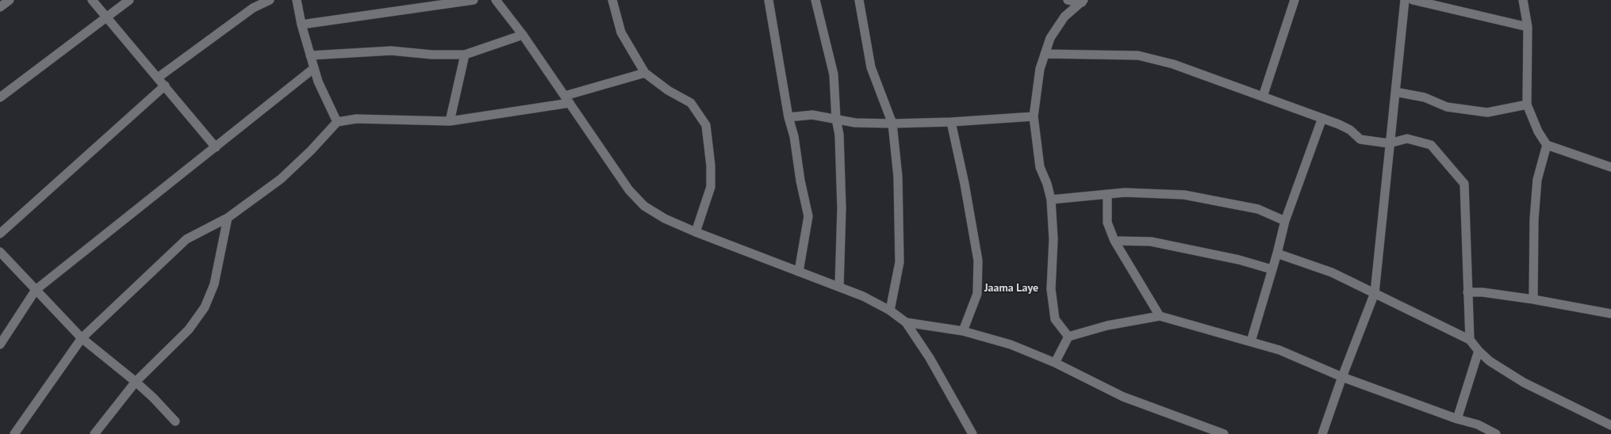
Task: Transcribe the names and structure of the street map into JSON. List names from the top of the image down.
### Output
{
  "districts": ["Jaama Laye"]
}
